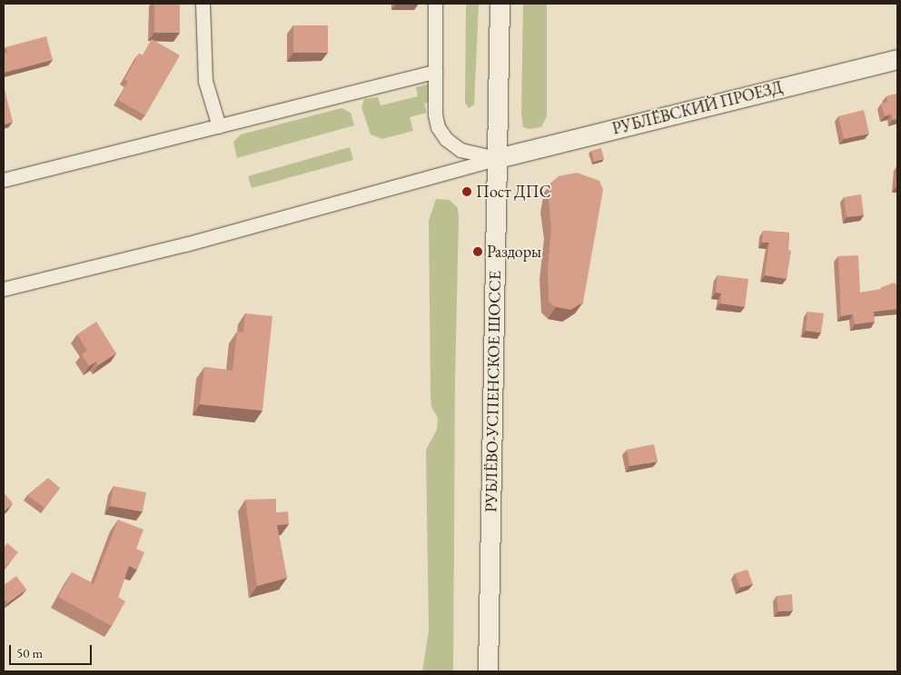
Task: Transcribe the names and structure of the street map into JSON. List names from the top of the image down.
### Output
{
  "streets": {
    "main road": ["РУБЛЁВСКИЙ ПРОЕЗД", "РУБЛЁВО-УСПЕНСКОЕ ШОССЕ"]
  },
  "crossings": [
    ["РУБЛЁВСКИЙ ПРОЕЗД", "РУБЛЁВО-УСПЕНСКОЕ ШОССЕ"]
  ],
  "places": ["Пост ДПС", "Раздоры"],
  "scale_bar": "50 m"
}
